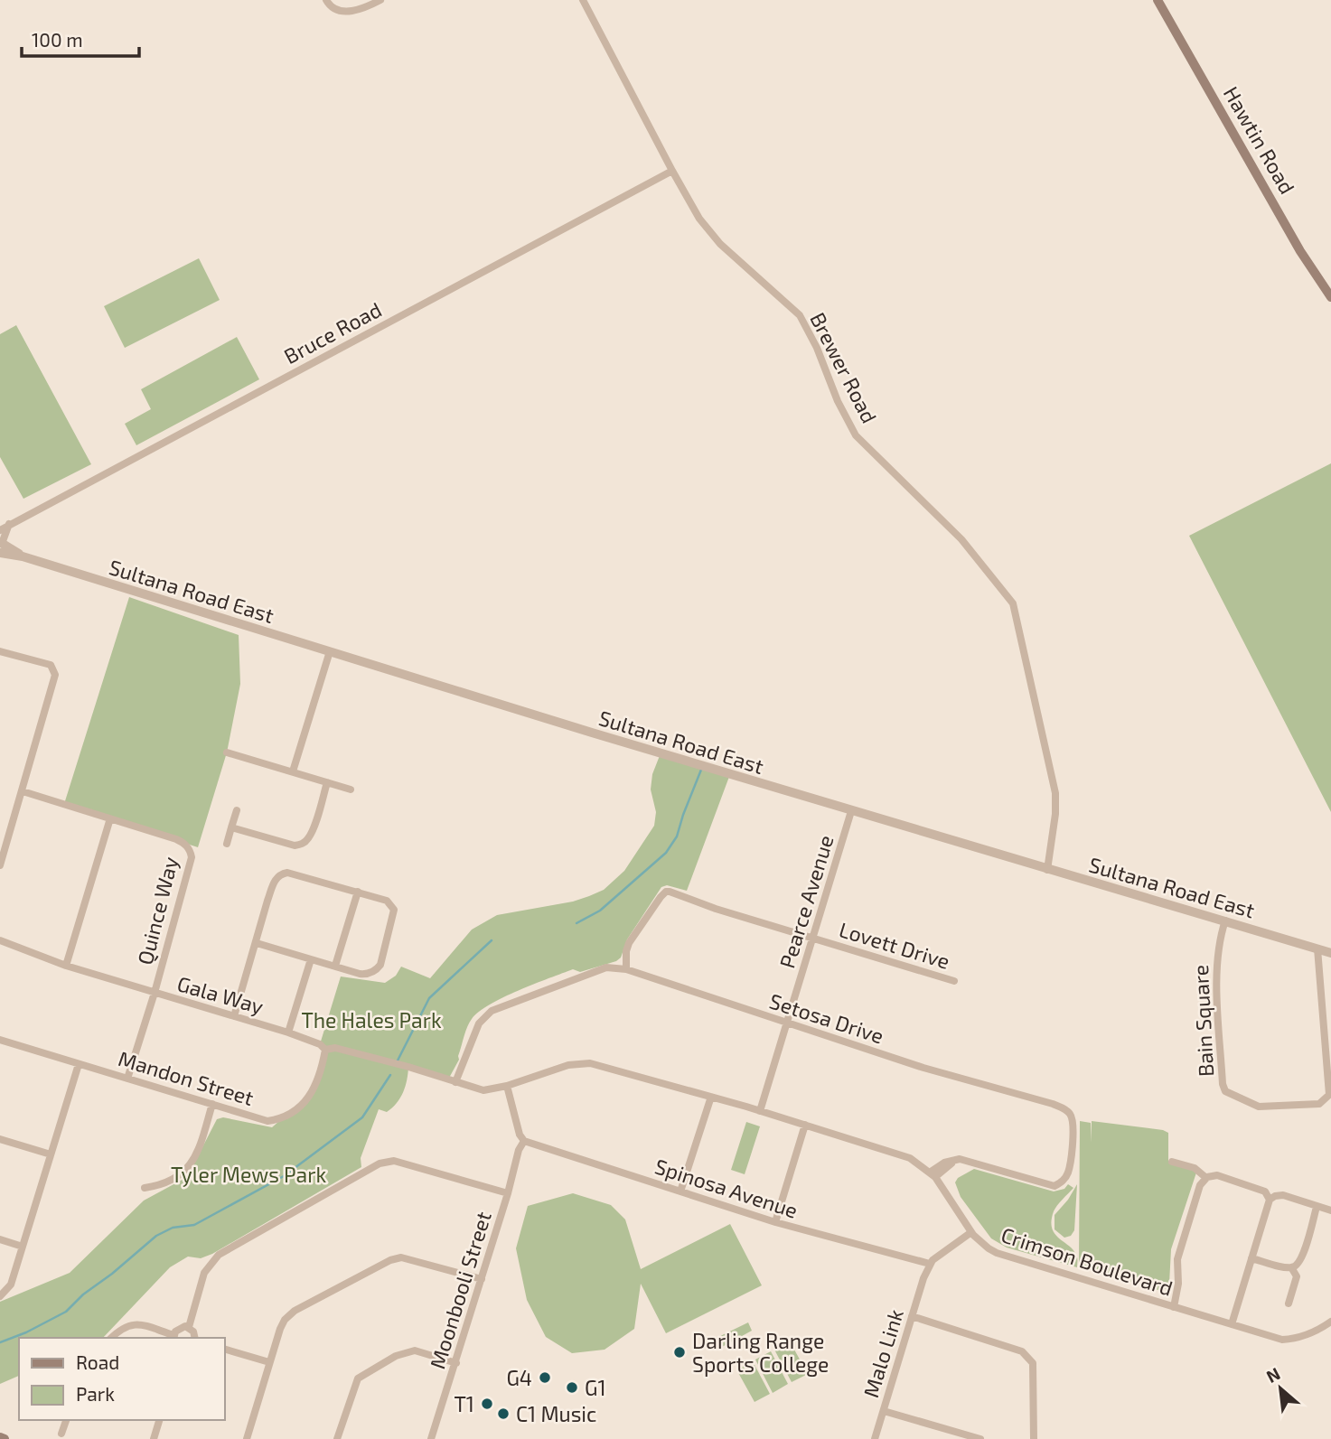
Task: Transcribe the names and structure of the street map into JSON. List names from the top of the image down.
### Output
{
  "streets": {
    "main road": ["Hawtin Road"],
    "street": [
      "Bruce Road",
      "Brewer Road",
      "Sultana Road East",
      "Pearce Avenue",
      "Quince Way",
      "Lovett Drive",
      "Gala Way",
      "Setosa Drive",
      "Bain Square",
      "Mandon Street",
      "Spinosa Avenue",
      "Crimson Boulevard",
      "Moonbooli Street",
      "Malo Link"
    ]
  },
  "crossings": [
    ["Bruce Road", "Brewer Road"],
    ["Brewer Road", "Sultana Road East"],
    ["Sultana Road East", "Pearce Avenue"],
    ["Sultana Road East", "Bain Square"],
    ["Pearce Avenue", "Lovett Drive"],
    ["Pearce Avenue", "Setosa Drive"],
    ["Pearce Avenue", "Crimson Boulevard"],
    ["Quince Way", "Gala Way"],
    ["Quince Way", "Mandon Street"],
    ["Lovett Drive", "Setosa Drive"],
    ["Gala Way", "Setosa Drive"],
    ["Gala Way", "Mandon Street"],
    ["Setosa Drive", "Crimson Boulevard"],
    ["Spinosa Avenue", "Moonbooli Street"],
    ["Spinosa Avenue", "Malo Link"]
  ],
  "parks": ["The Hales Park", "Tyler Mews Park"],
  "places": [
    "Darling Range Sports College",
    "G4",
    "G1",
    "T1",
    "C1 Music"
  ],
  "legend": ["Road", "Park"],
  "scale_bar": "100 m",
  "north": "top left"
}
